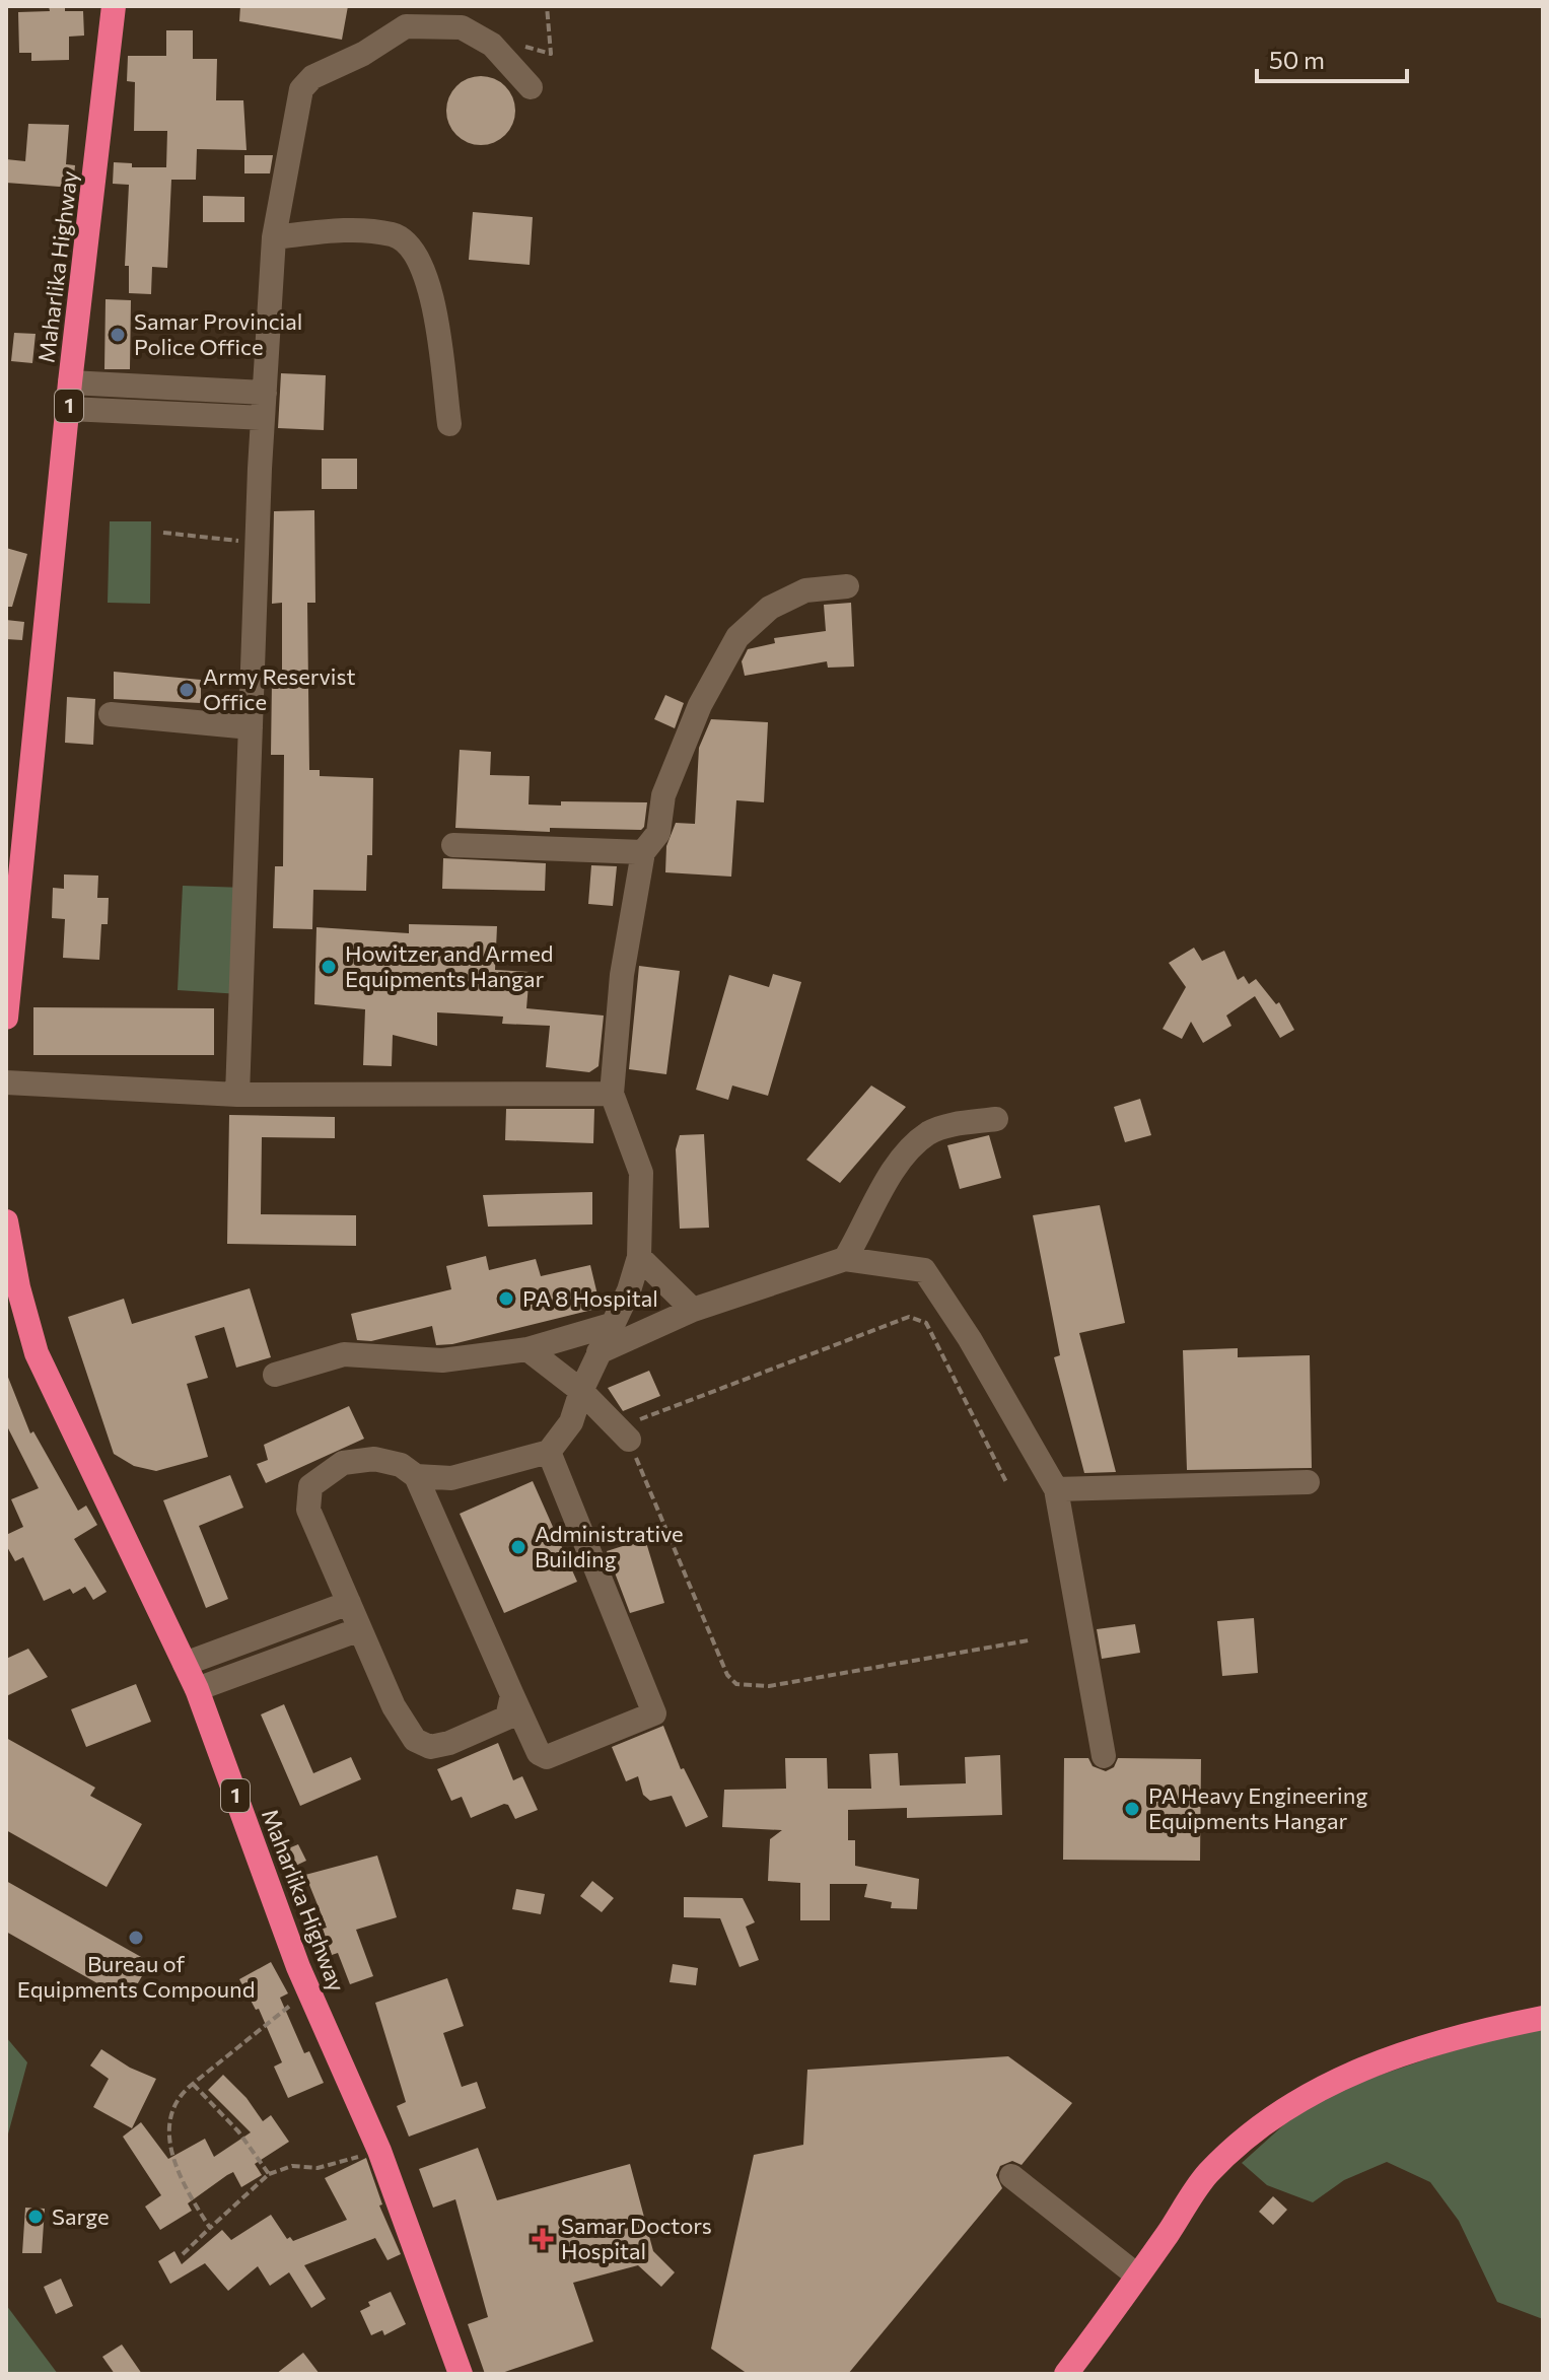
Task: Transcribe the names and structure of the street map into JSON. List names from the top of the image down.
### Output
{
  "streets": {
    "highway": ["Maharlika Highway", "1"]
  },
  "places": {
    "other": [
      "Samar Provincial Police Office",
      "Army Reservist Office",
      "Howitzer and Armed Equipments Hangar",
      "PA 8 Hospital",
      "Administrative Building",
      "PA Heavy Engineering Equipments Hangar",
      "Bureau of Equipments Compound",
      "Sarge"
    ],
    "health": ["Samar Doctors Hospital"]
  },
  "scale_bar": "50 m"
}
